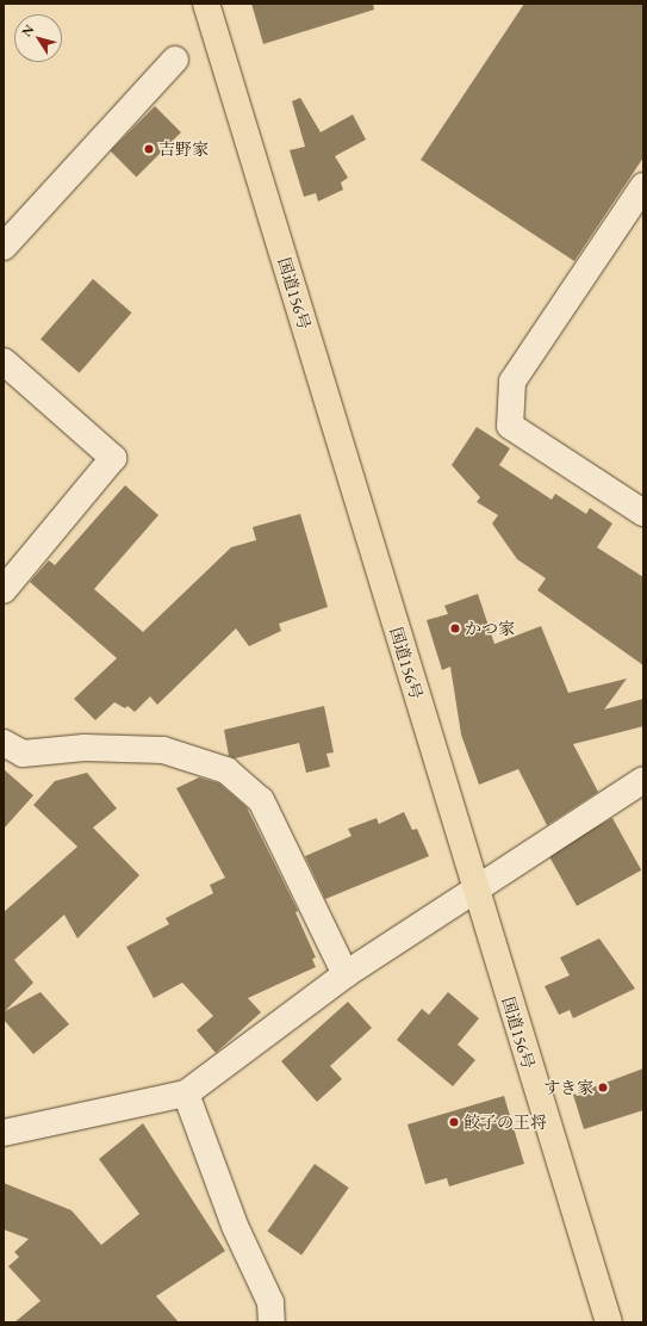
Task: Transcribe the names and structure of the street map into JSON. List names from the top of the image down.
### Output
{
  "streets": {
    "highway": ["国道156号"]
  },
  "places": [
    "吉野家",
    "かつ家",
    "すき家",
    "餃子の王将"
  ],
  "north": "top left"
}
